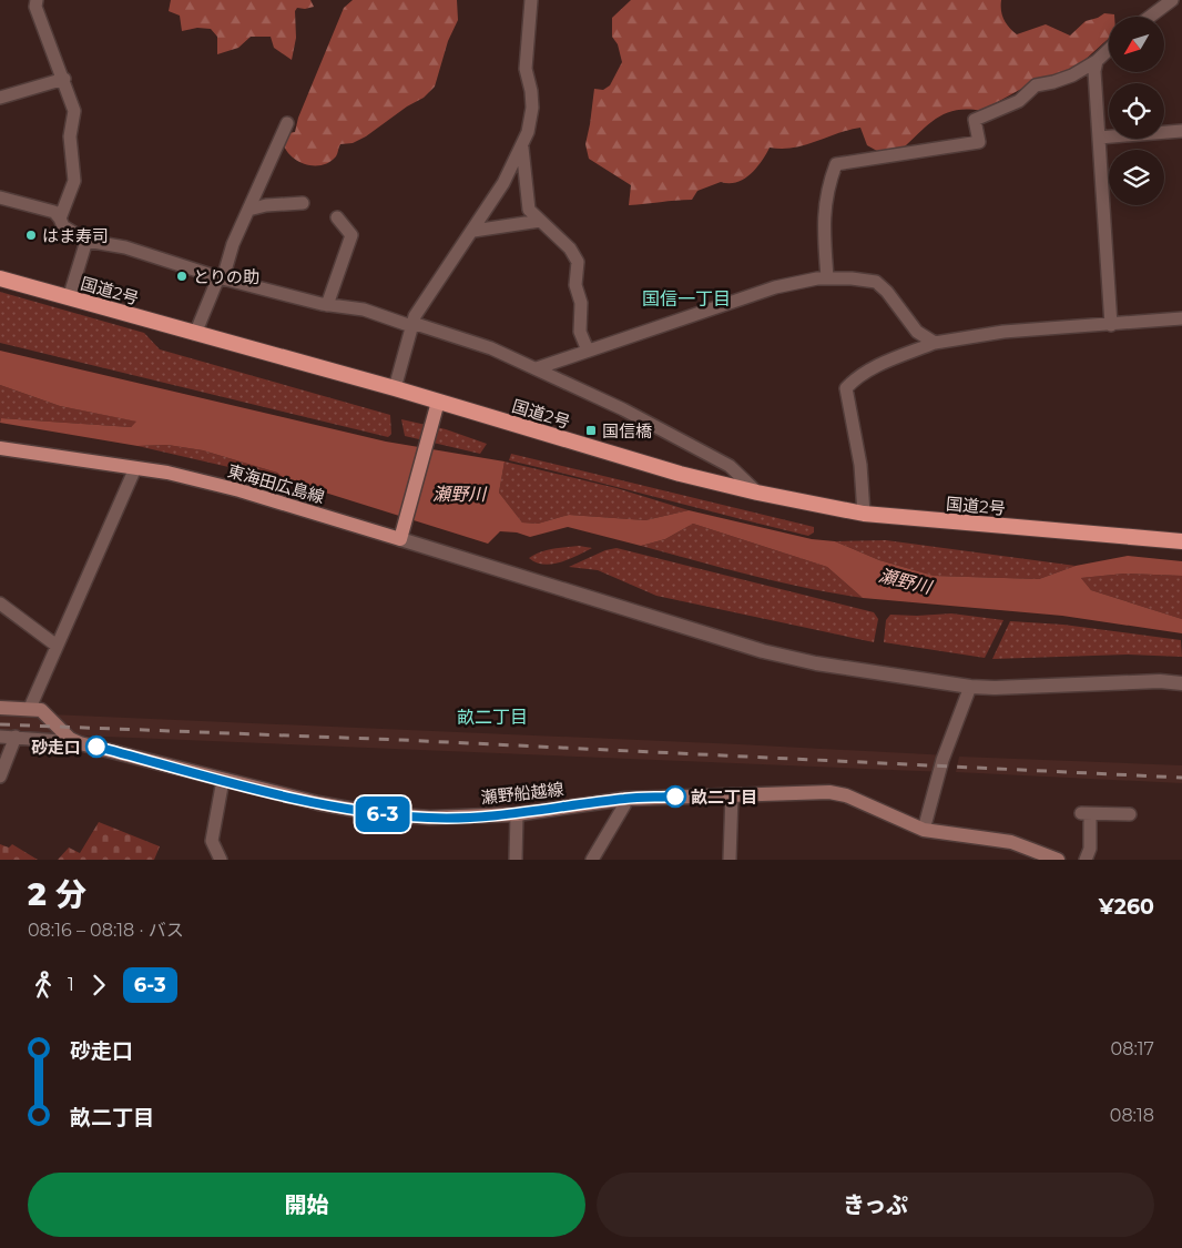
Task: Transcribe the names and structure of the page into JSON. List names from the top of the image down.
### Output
{
  "streets": {
    "highway": ["国道2号"],
    "main road": ["東海田広島線", "瀬野船越線"]
  },
  "districts": ["国信一丁目", "畝二丁目"],
  "water": ["瀬野川"],
  "places": {
    "other": [
      "はま寿司",
      "とりの助",
      "砂走口",
      "畝二丁目"
    ],
    "transit": ["国信橋"]
  },
  "lines": ["bus line 6-3"],
  "north": "bottom left",
  "page": {
    "on_map": "6-3",
    "heading": ["2 分", "08:16 – 08:18 · バス", "¥260"],
    "legs": ["1", "6-3"],
    "list": [
      {
        "name": "砂走口",
        "value": "08:17"
      },
      {
        "name": "畝二丁目",
        "value": "08:18"
      }
    ],
    "buttons": ["開始", "きっぷ"]
  }
}
